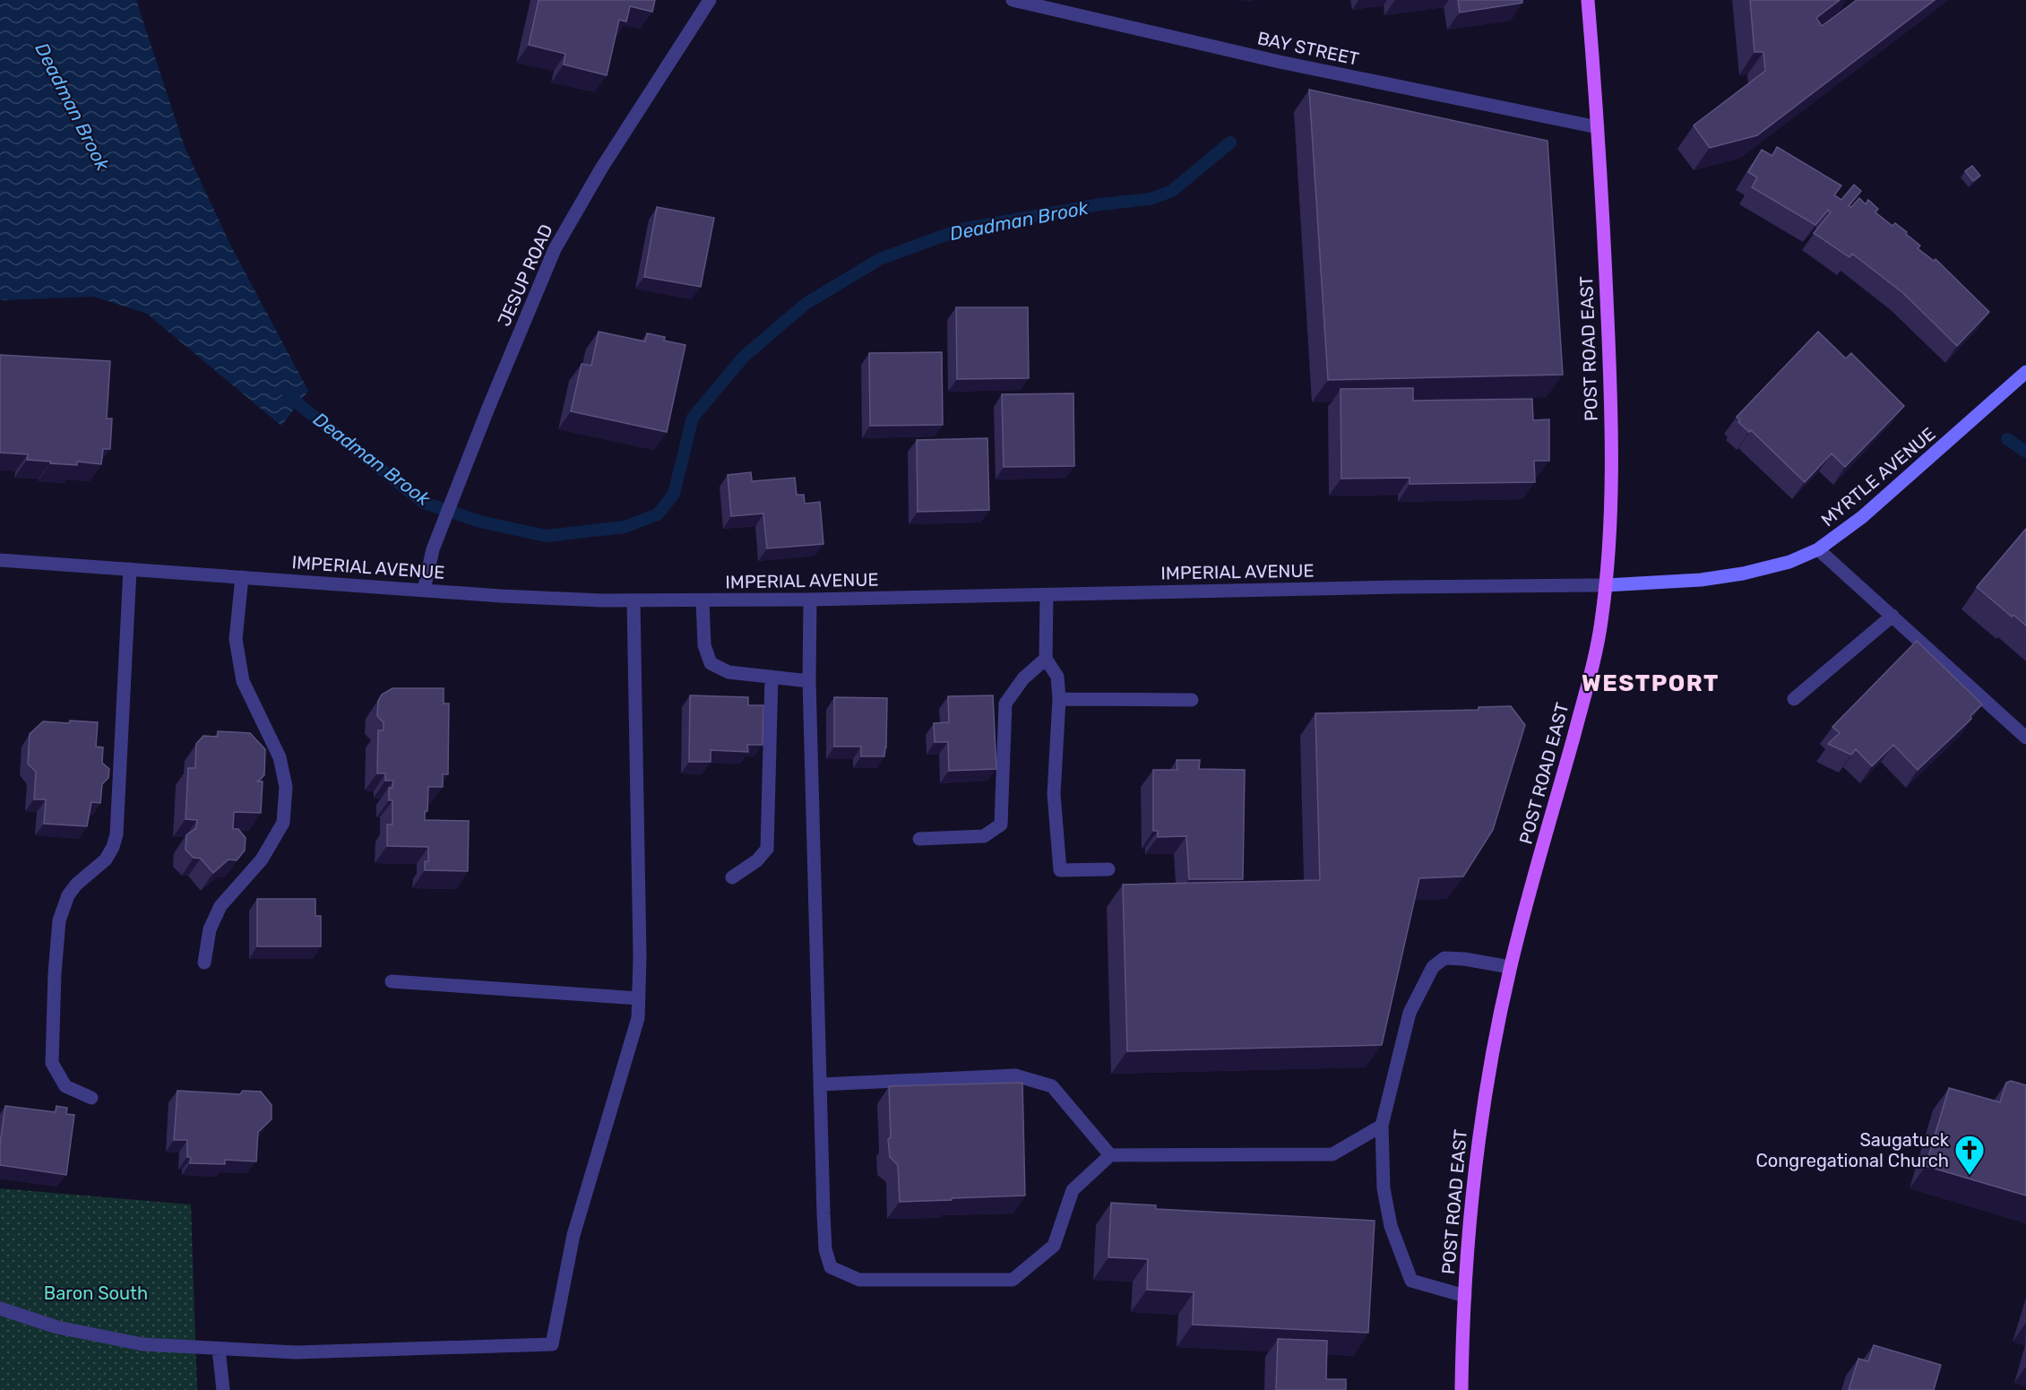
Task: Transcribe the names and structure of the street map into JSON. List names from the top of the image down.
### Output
{
  "streets": {
    "main road": ["POST ROAD EAST", "MYRTLE AVENUE"],
    "street": ["BAY STREET", "JESUP ROAD", "IMPERIAL AVENUE"]
  },
  "crossings": [
    ["BAY STREET", "POST ROAD EAST"],
    ["JESUP ROAD", "IMPERIAL AVENUE"],
    ["POST ROAD EAST", "MYRTLE AVENUE"],
    ["POST ROAD EAST", "IMPERIAL AVENUE"],
    ["MYRTLE AVENUE", "IMPERIAL AVENUE"]
  ],
  "districts": ["WESTPORT"],
  "water": ["Deadman Brook"],
  "parks": ["Baron South"],
  "places": {
    "church": ["Saugatuck Congregational Church"]
  }
}
